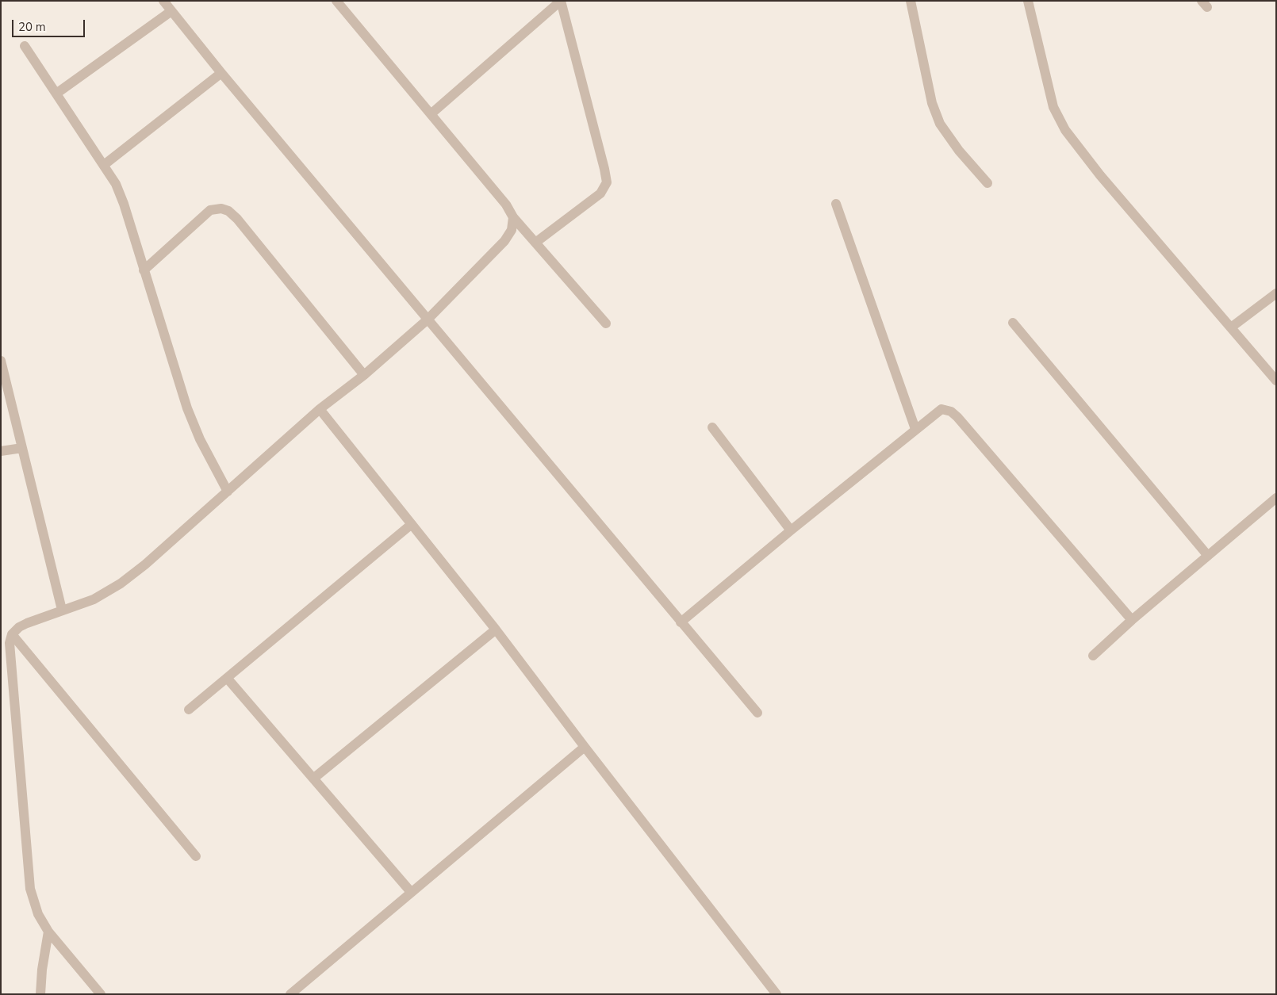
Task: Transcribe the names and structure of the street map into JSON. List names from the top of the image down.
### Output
{
  "scale_bar": "20 m"
}
